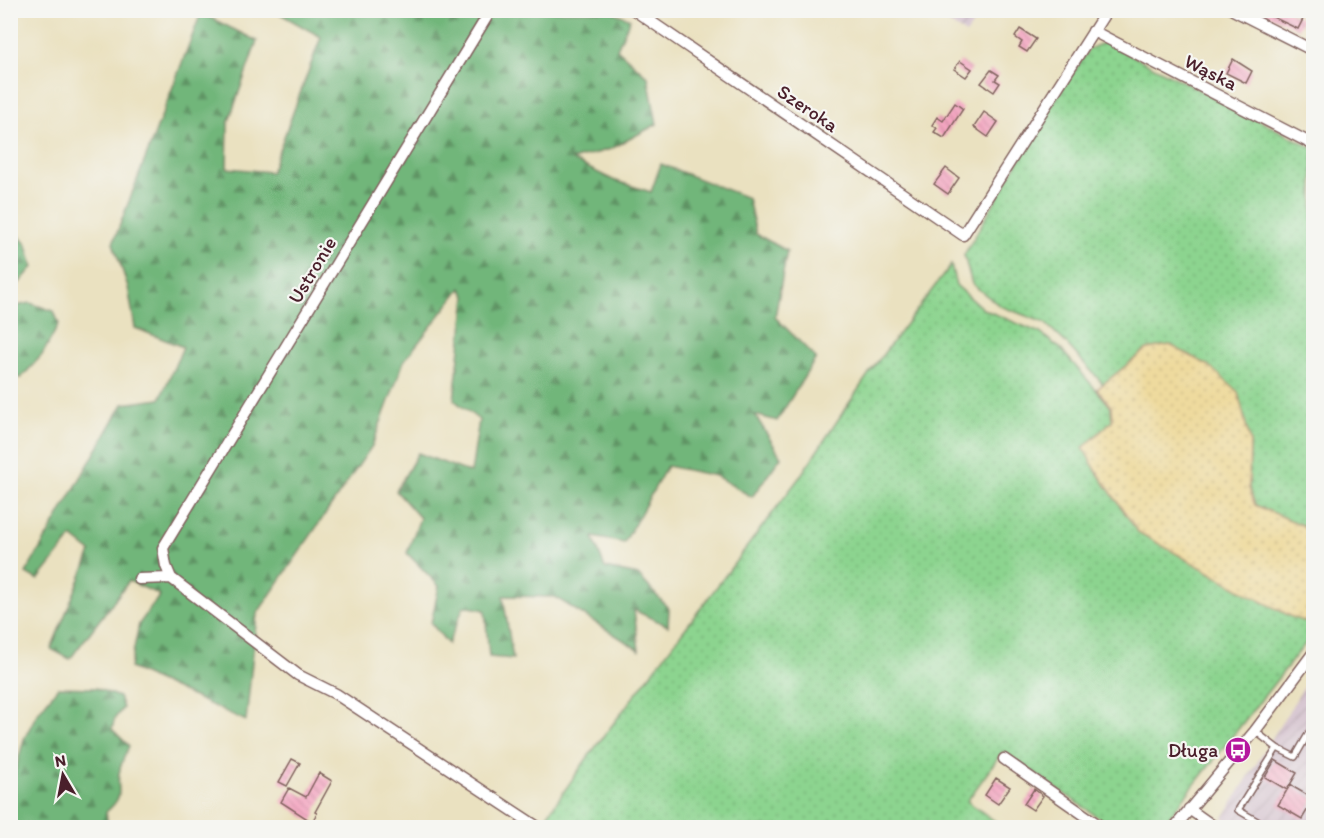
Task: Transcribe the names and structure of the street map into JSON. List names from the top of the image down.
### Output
{
  "streets": {
    "street": ["Wąska", "Szeroka", "Ustronie"]
  },
  "crossings": [
    ["Wąska", "Szeroka"]
  ],
  "places": {
    "bus stop": ["Długa"]
  },
  "north": "top"
}
